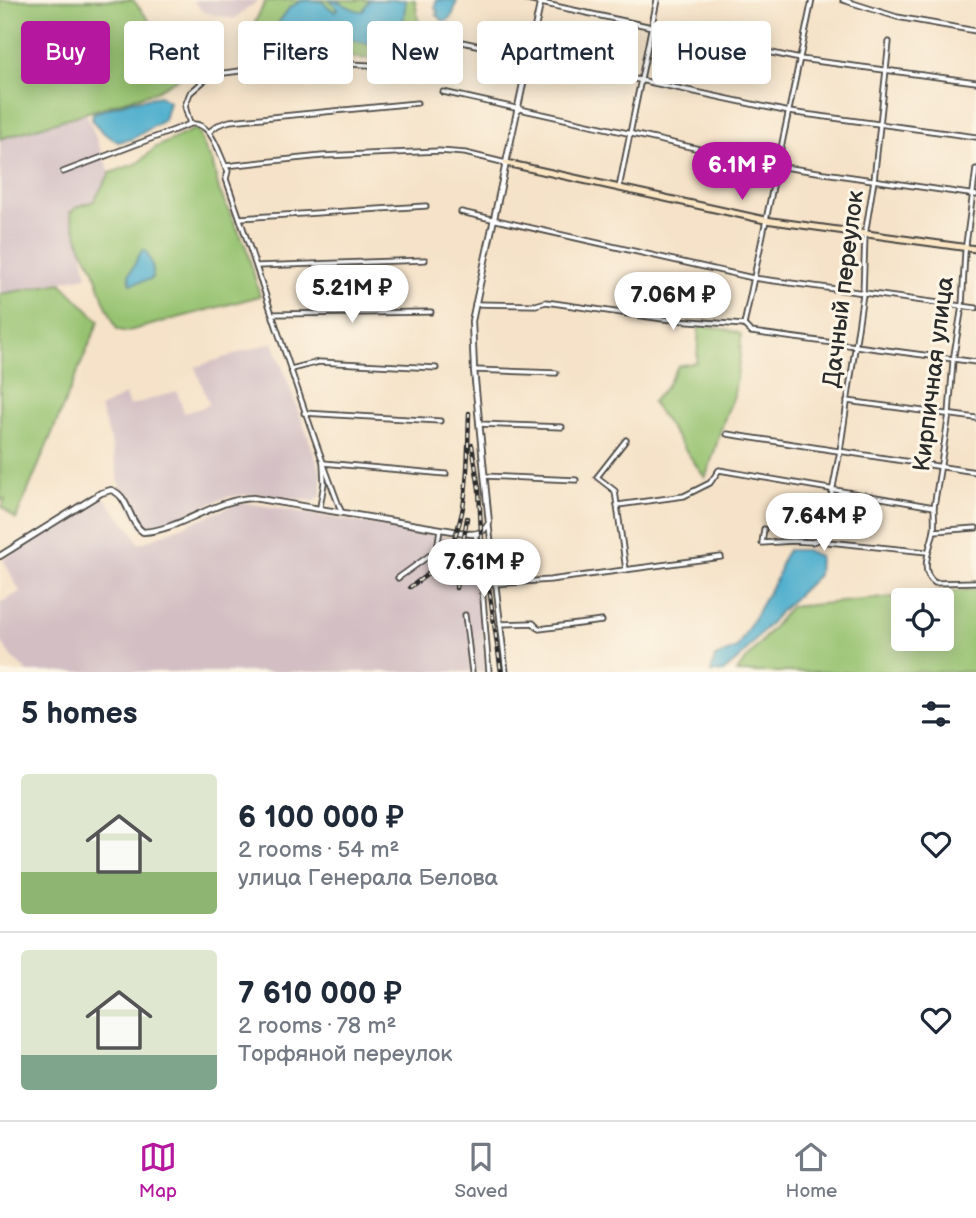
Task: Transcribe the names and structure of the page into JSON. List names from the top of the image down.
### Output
{
  "streets": {
    "street": ["Дачный переулок", "Кирпичная улица"]
  },
  "page": {
    "chip": [
      "Buy",
      "Rent",
      "Filters",
      "New",
      "Apartment",
      "House"
    ],
    "price": [
      "6.1M ₽",
      "5.21M ₽",
      "7.06M ₽",
      "7.64M ₽",
      "7.61M ₽"
    ],
    "heading": "5 homes",
    "list": [
      {
        "name": "6 100 000 ₽",
        "note": "2 rooms · 54 m² · улица Генерала Белова"
      },
      {
        "name": "7 610 000 ₽",
        "note": "2 rooms · 78 m² · Торфяной переулок"
      }
    ],
    "tabs": ["Map", "Saved", "Home"]
  }
}
